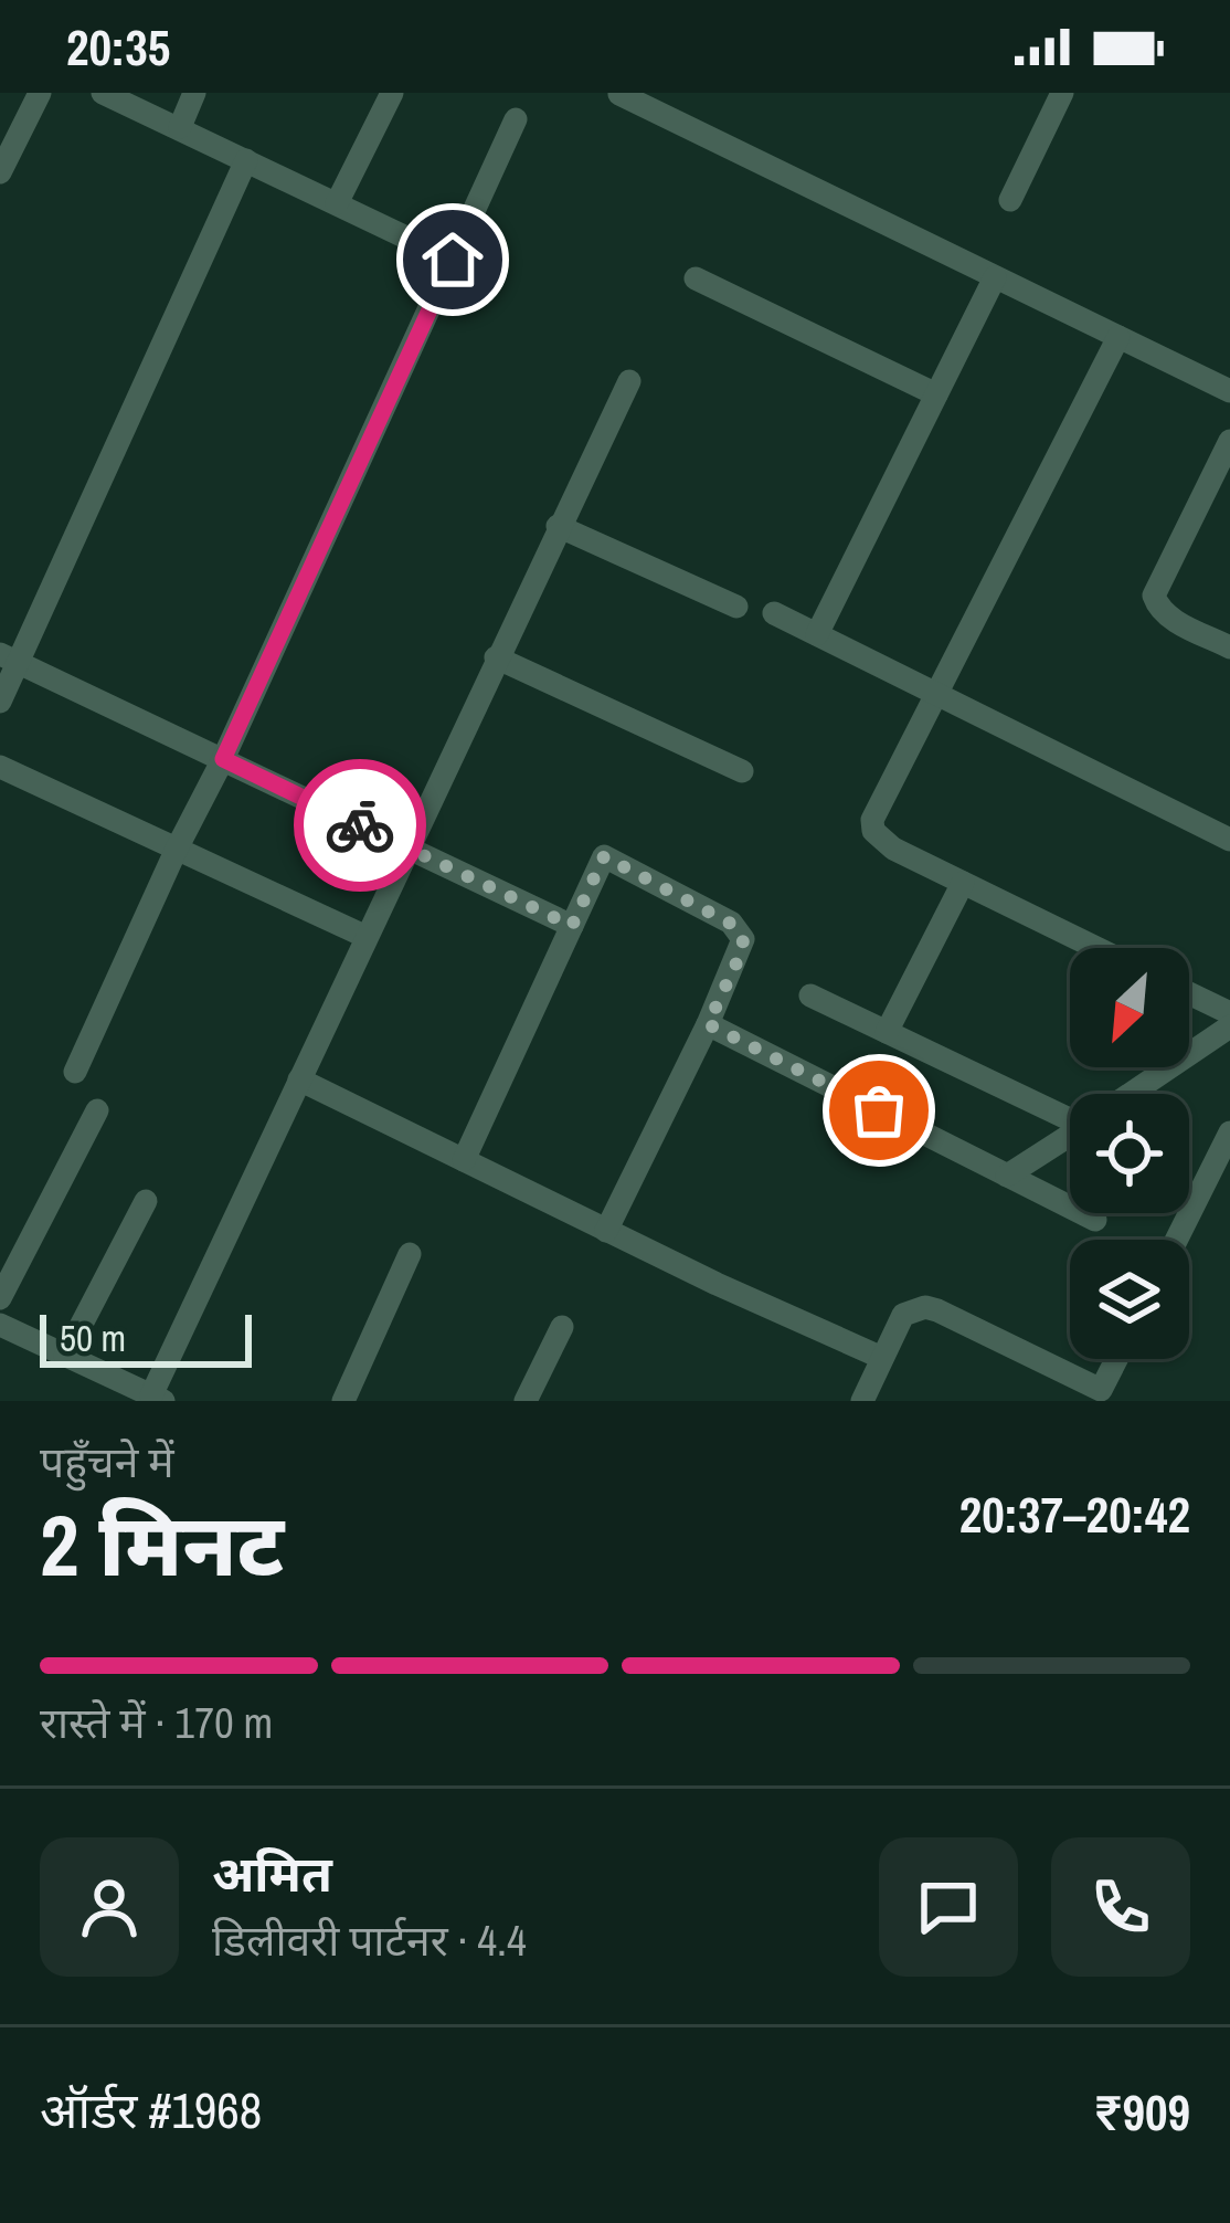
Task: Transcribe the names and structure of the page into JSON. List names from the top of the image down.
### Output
{
  "scale_bar": "50 m",
  "north": "bottom left",
  "page": {
    "status": "20:35",
    "scale": "50 m",
    "heading": ["2 मिनट", "पहुँचने में", "20:37–20:42"],
    "panel": [
      "अमित",
      "डिलीवरी पार्टनर · 4.4",
      "ऑर्डर #1968",
      "₹909"
    ],
    "bar": "रास्ते में · 170 m"
  }
}
